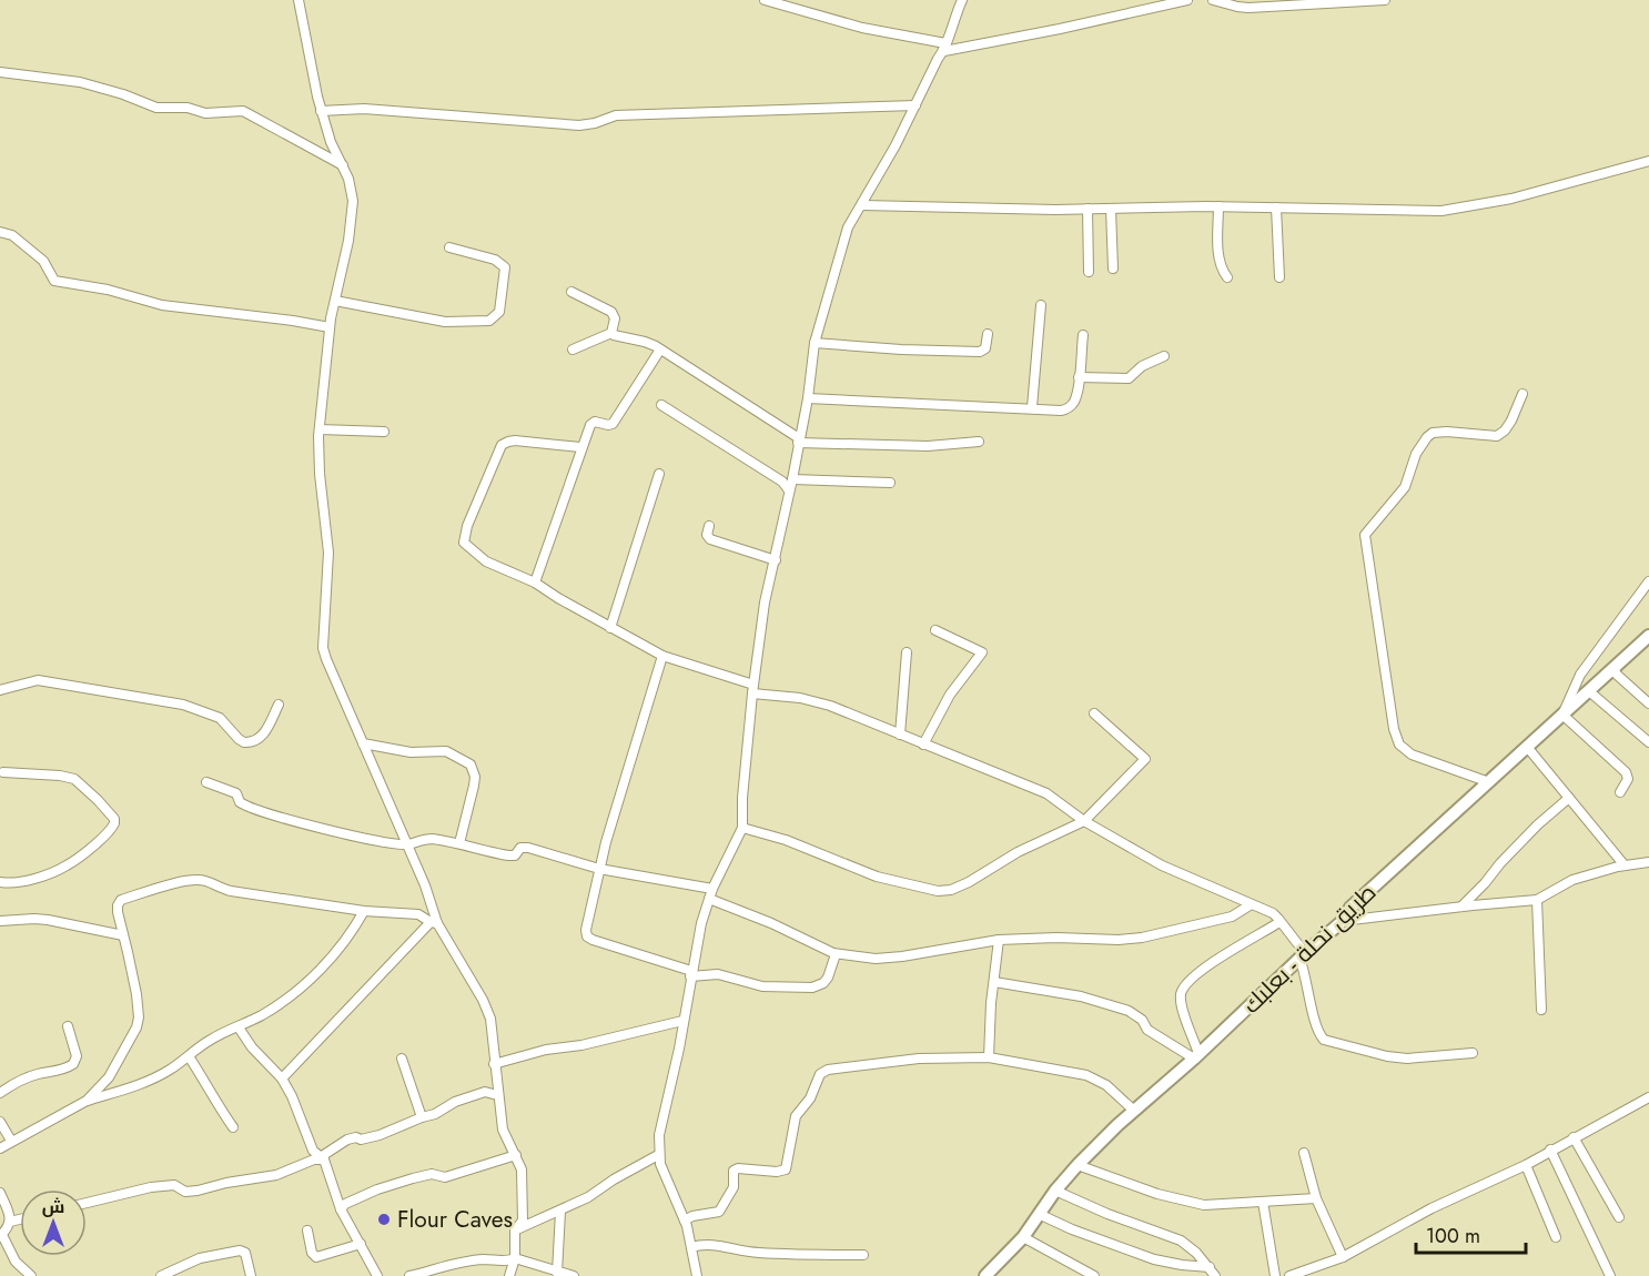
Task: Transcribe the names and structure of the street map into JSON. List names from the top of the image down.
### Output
{
  "streets": {
    "street": ["طريق نحلة - بعلبك"]
  },
  "places": ["Flour Caves"],
  "scale_bar": "100 m",
  "north": "top"
}
